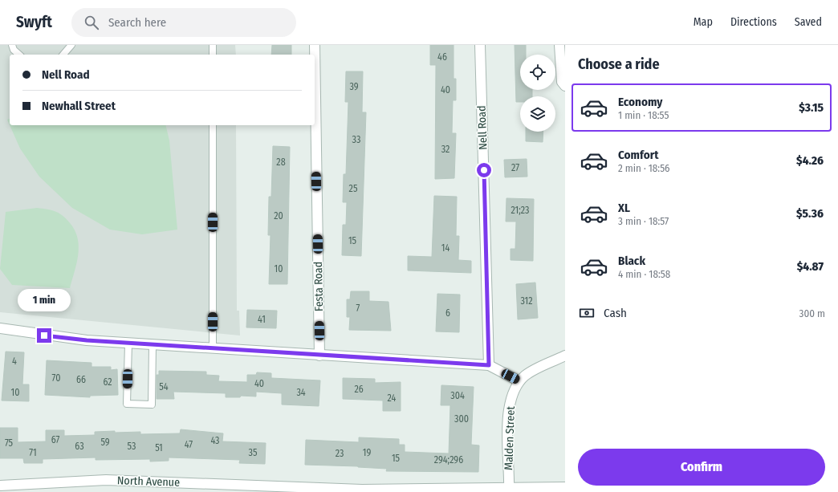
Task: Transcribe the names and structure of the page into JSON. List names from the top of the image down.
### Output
{
  "streets": {
    "street": [
      "Nell Road",
      "Festa Road",
      "Malden Street",
      "North Avenue"
    ]
  },
  "crossings": [
    ["Malden Street", "North Avenue"]
  ],
  "house_numbers": [
    "46",
    "39",
    "40",
    "33",
    "32",
    "28",
    "27",
    "25",
    "21;23",
    "20",
    "15",
    "14",
    "10",
    "312",
    "7",
    "6",
    "41",
    "4",
    "70",
    "66",
    "62",
    "40",
    "54",
    "26",
    "10",
    "34",
    "304",
    "24",
    "300",
    "67",
    "43",
    "59",
    "75",
    "47",
    "63",
    "53",
    "51",
    "71",
    "35",
    "19",
    "23",
    "15",
    "294;296"
  ],
  "page": {
    "header": "Swyft",
    "search": "Search here",
    "nav": ["Map", "Directions", "Saved"],
    "heading": "Choose a ride",
    "banner": ["Nell Road", "Newhall Street"],
    "list": [
      {
        "name": "Economy",
        "note": "1 min · 18:55",
        "value": "$3.15"
      },
      {
        "name": "Comfort",
        "note": "2 min · 18:56",
        "value": "$4.26"
      },
      {
        "name": "XL",
        "note": "3 min · 18:57",
        "value": "$5.36"
      },
      {
        "name": "Black",
        "note": "4 min · 18:58",
        "value": "$4.87"
      }
    ],
    "bubble": "1 min",
    "pay": ["Cash", "300 m"],
    "buttons": "Confirm"
  }
}
